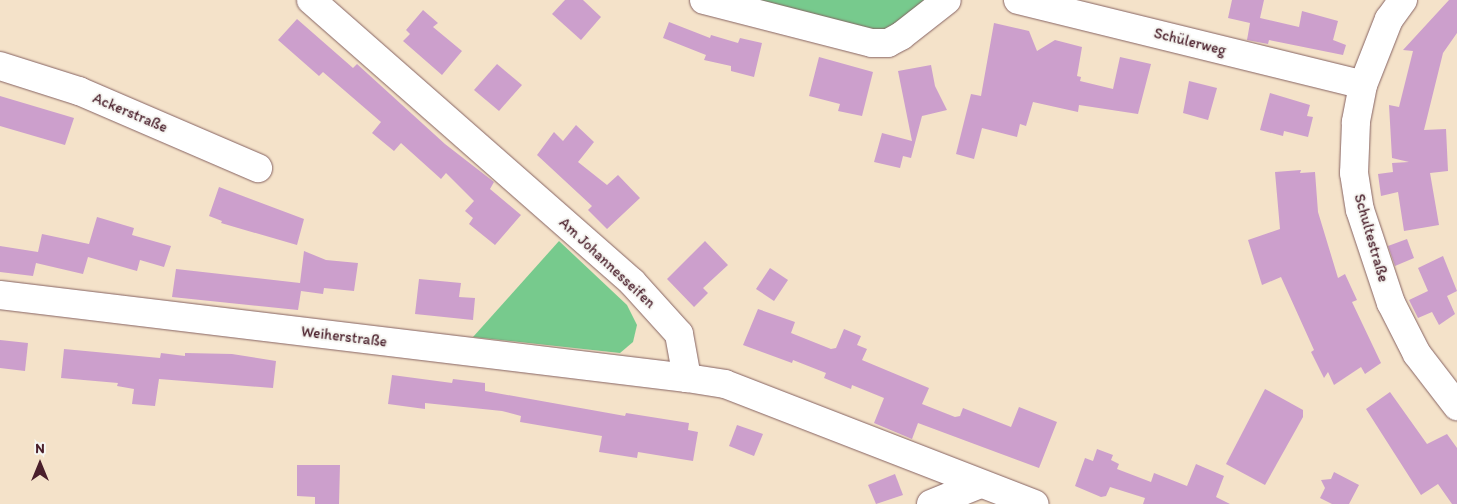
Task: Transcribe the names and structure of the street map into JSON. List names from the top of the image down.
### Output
{
  "streets": {
    "street": [
      "Schülerweg",
      "Ackerstraße",
      "Schultestraße",
      "Am Johannesseifen",
      "Weiherstraße"
    ]
  },
  "crossings": [
    ["Schülerweg", "Schultestraße"],
    ["Am Johannesseifen", "Weiherstraße"]
  ],
  "north": "top"
}
